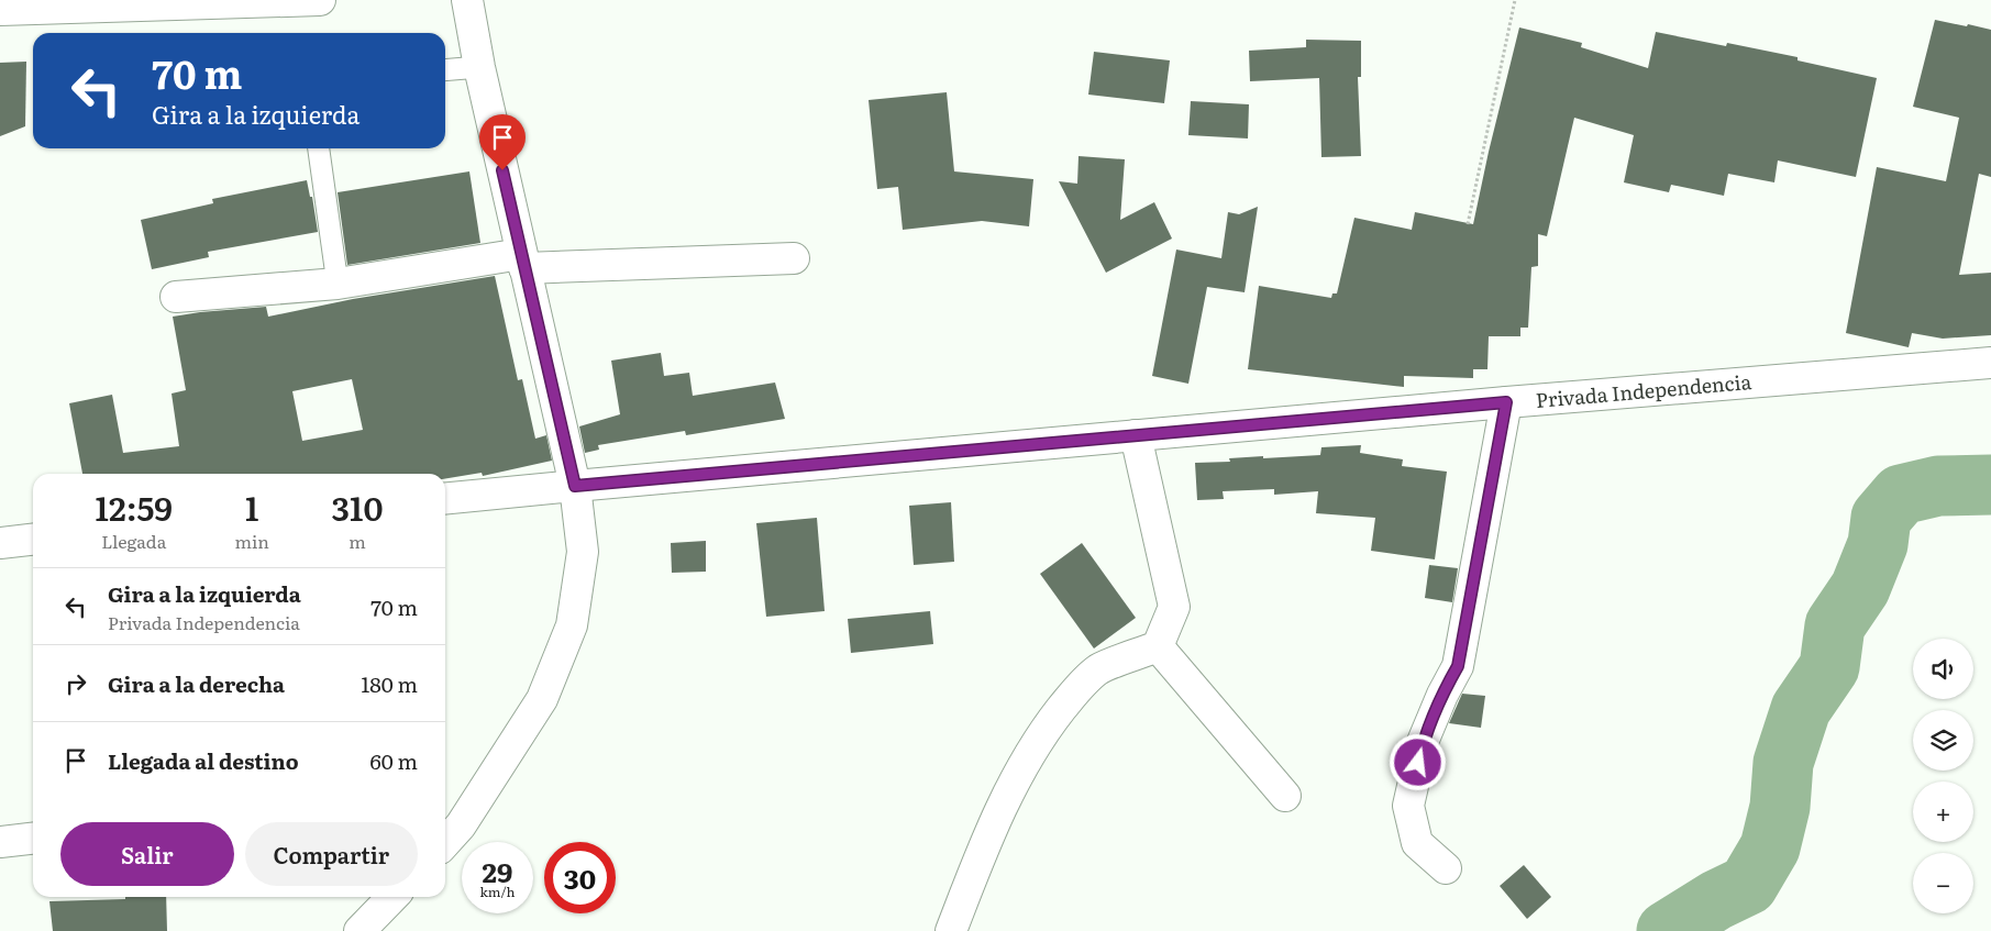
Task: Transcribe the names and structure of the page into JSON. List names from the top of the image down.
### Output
{
  "streets": {
    "street": ["Privada Independencia"]
  },
  "page": {
    "turn": ["70 m", "Gira a la izquierda"],
    "eta": [
      "12:59",
      "Llegada",
      "1",
      "min",
      "310",
      "m"
    ],
    "list": [
      {
        "name": "Gira a la izquierda",
        "note": "Privada Independencia",
        "value": "70 m"
      },
      {
        "name": "Gira a la derecha",
        "value": "180 m"
      },
      {
        "name": "Llegada al destino",
        "value": "60 m"
      }
    ],
    "map_buttons": ["+", "−"],
    "buttons": ["Salir", "Compartir"],
    "speed": "29 km/h",
    "limit": "30"
  }
}
